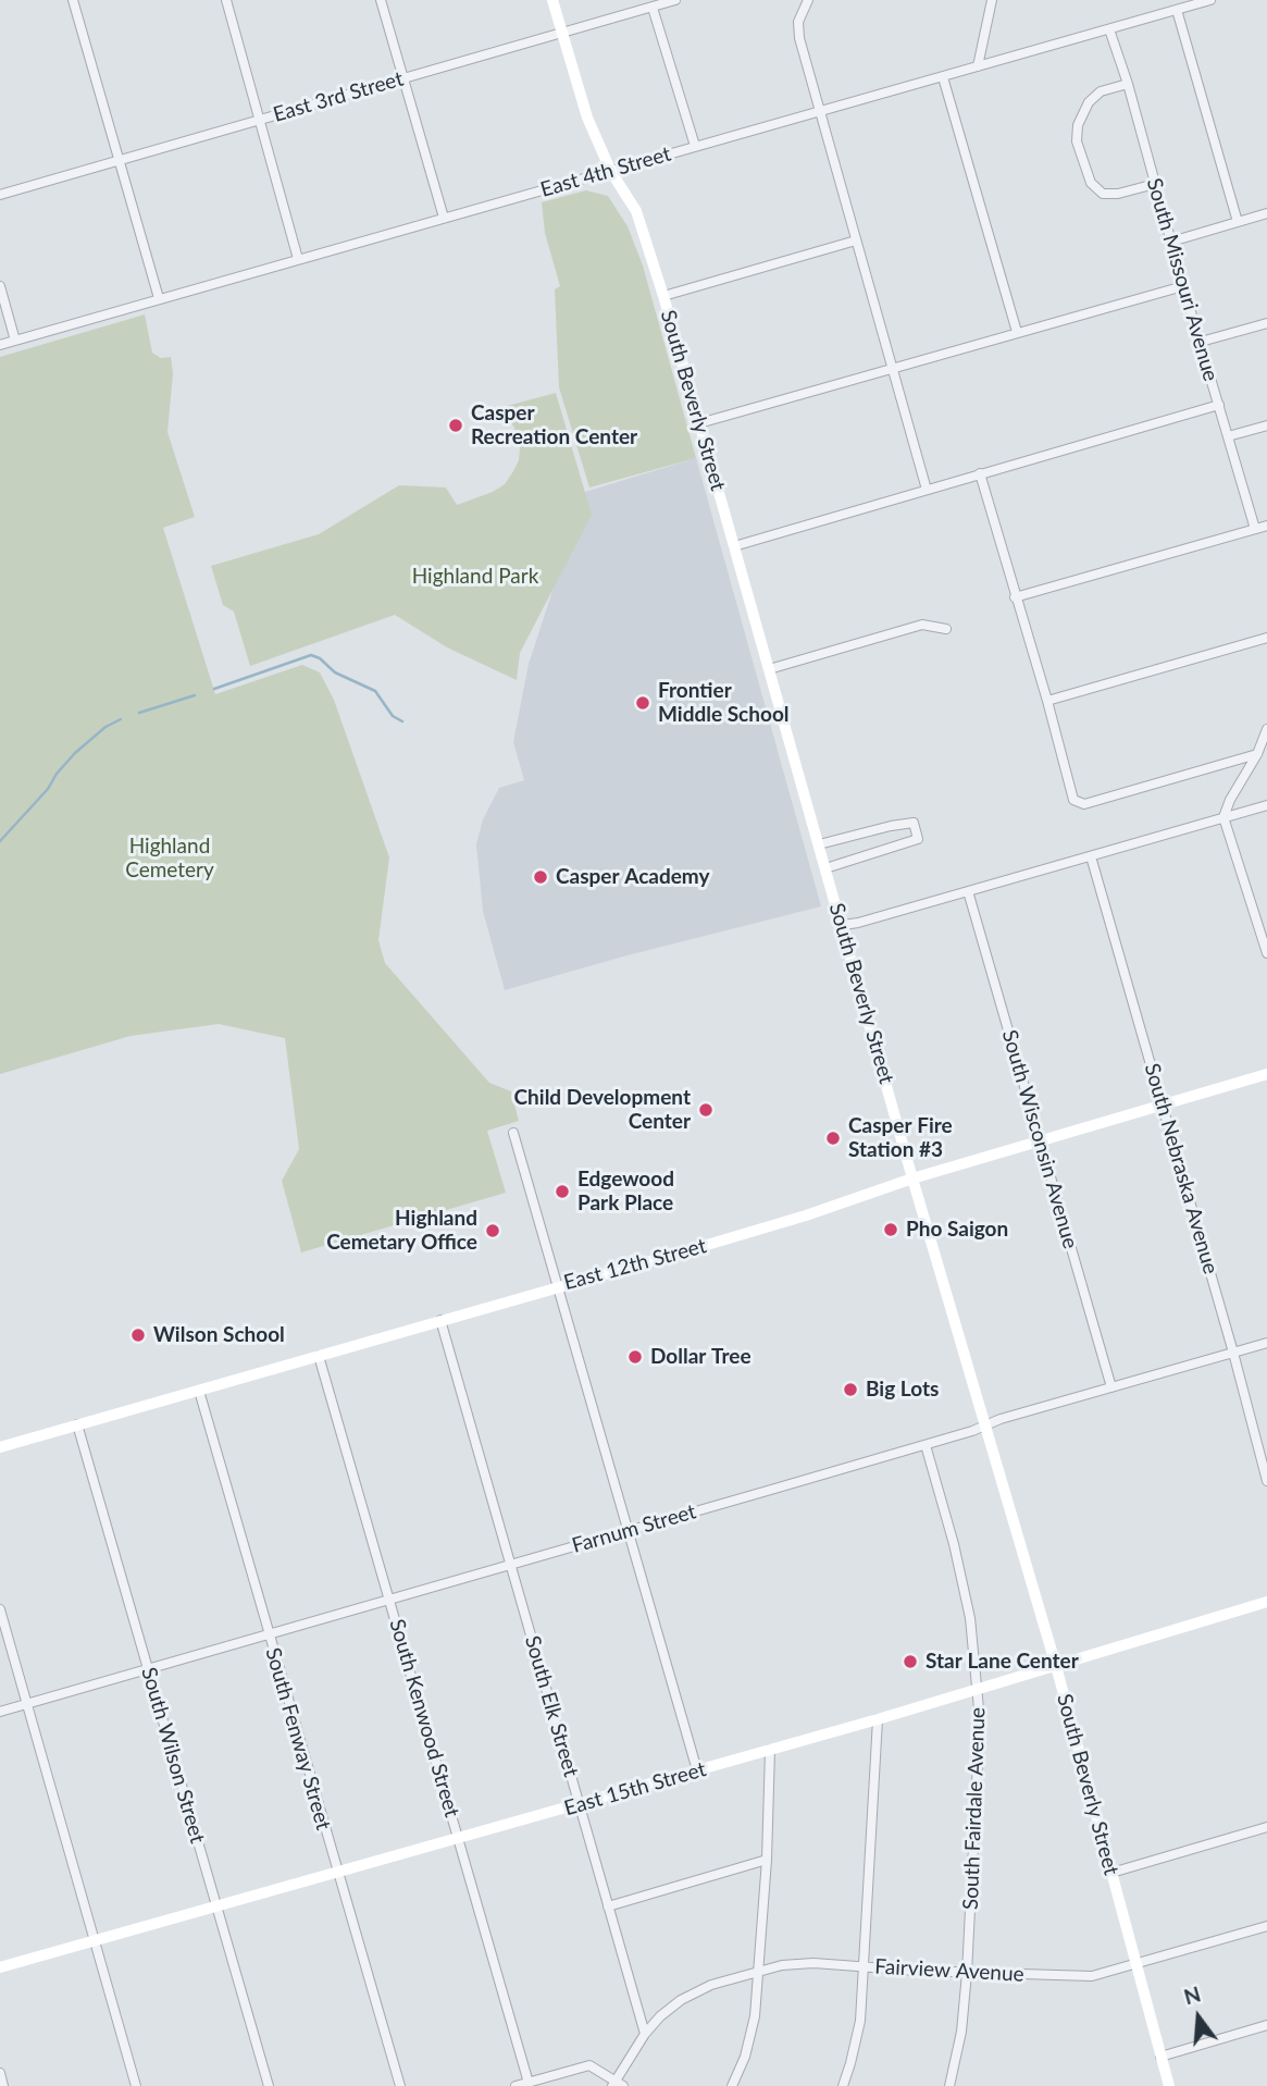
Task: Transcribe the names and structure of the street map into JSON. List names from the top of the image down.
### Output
{
  "streets": {
    "main road": ["South Beverly Street", "East 12th Street", "East 15th Street"],
    "street": [
      "East 3rd Street",
      "East 4th Street",
      "South Missouri Avenue",
      "South Wisconsin Avenue",
      "South Nebraska Avenue",
      "Farnum Street",
      "South Elk Street",
      "South Kenwood Street",
      "South Fenway Street",
      "South Wilson Street",
      "South Fairdale Avenue",
      "Fairview Avenue"
    ]
  },
  "crossings": [
    ["East 3rd Street", "South Beverly Street"],
    ["East 4th Street", "South Missouri Avenue"],
    ["East 4th Street", "South Beverly Street"],
    ["South Beverly Street", "East 12th Street"],
    ["South Beverly Street", "Farnum Street"],
    ["South Beverly Street", "East 15th Street"],
    ["South Beverly Street", "Fairview Avenue"],
    ["South Wisconsin Avenue", "East 12th Street"],
    ["South Wisconsin Avenue", "Farnum Street"],
    ["South Nebraska Avenue", "East 12th Street"],
    ["South Nebraska Avenue", "Farnum Street"],
    ["East 12th Street", "South Elk Street"],
    ["East 12th Street", "South Kenwood Street"],
    ["East 12th Street", "South Fenway Street"],
    ["East 12th Street", "South Wilson Street"],
    ["Farnum Street", "South Elk Street"],
    ["Farnum Street", "South Kenwood Street"],
    ["Farnum Street", "South Fenway Street"],
    ["Farnum Street", "South Wilson Street"],
    ["Farnum Street", "South Fairdale Avenue"],
    ["South Elk Street", "East 15th Street"],
    ["South Elk Street", "Fairview Avenue"],
    ["South Kenwood Street", "East 15th Street"],
    ["South Fenway Street", "East 15th Street"],
    ["South Wilson Street", "East 15th Street"],
    ["East 15th Street", "South Fairdale Avenue"],
    ["South Fairdale Avenue", "Fairview Avenue"]
  ],
  "parks": ["Highland Park", "Highland Cemetery"],
  "places": [
    "Casper Recreation Center",
    "Frontier Middle School",
    "Casper Academy",
    "Child Development Center",
    "Casper Fire Station #3",
    "Edgewood Park Place",
    "Pho Saigon",
    "Highland Cemetary Office",
    "Wilson School",
    "Dollar Tree",
    "Big Lots",
    "Star Lane Center"
  ],
  "north": "top"
}
